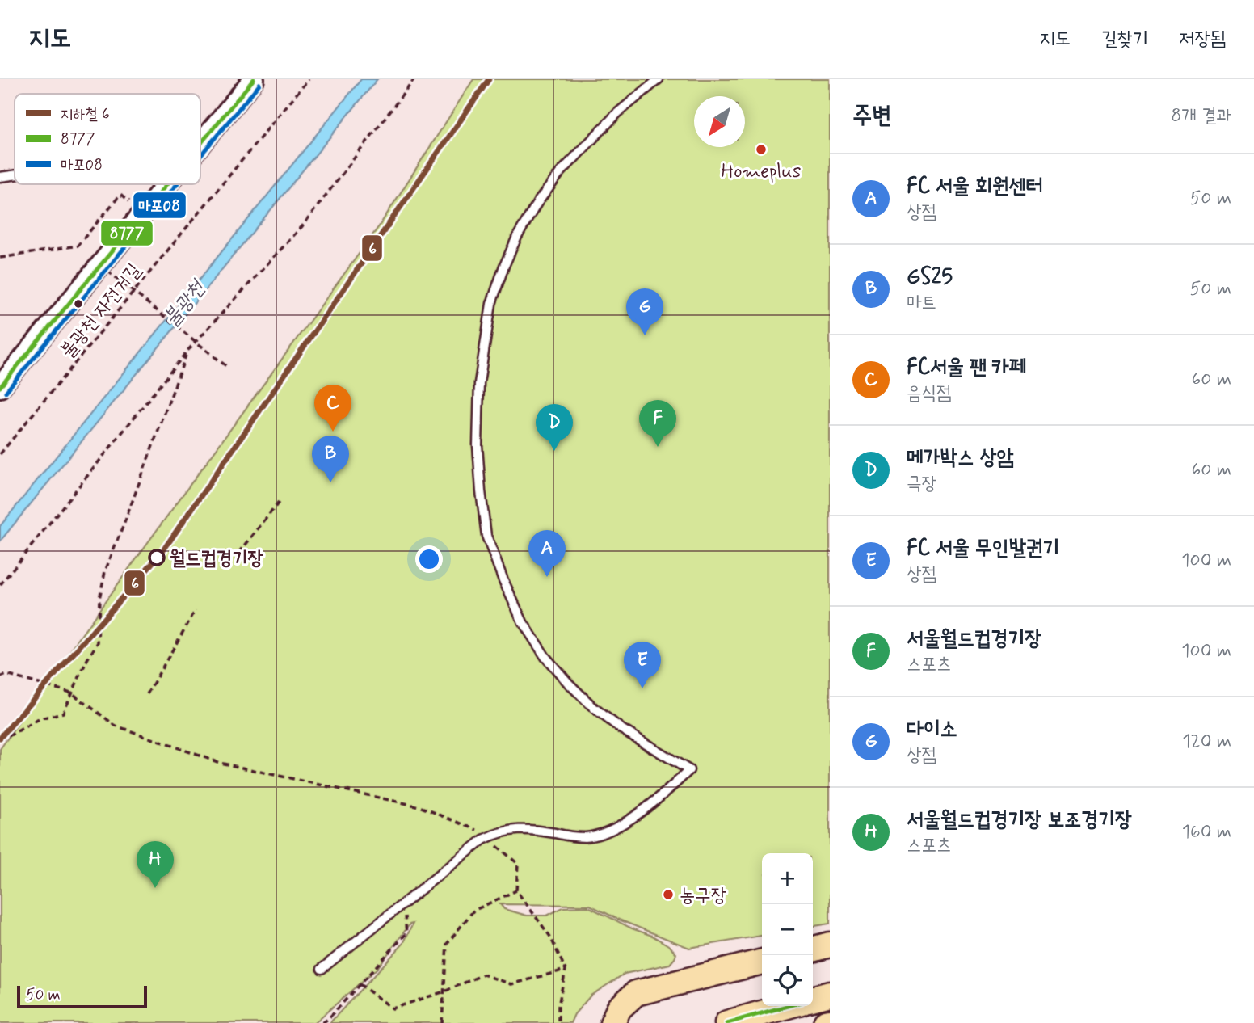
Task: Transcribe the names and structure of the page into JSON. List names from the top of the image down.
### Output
{
  "streets": {
    "path": ["불광천 자전거길"]
  },
  "water": ["불광천"],
  "places": ["Homeplus", "월드컵경기장", "농구장"],
  "lines": ["metro line 6", "transit line 8777", "transit line 마포08"],
  "legend": ["지하철 6", "8777", "마포08"],
  "scale_bar": "50 m",
  "north": "bottom left",
  "page": {
    "header": "지도",
    "nav": ["지도", "길찾기", "저장됨"],
    "heading": ["주변", "8개 결과"],
    "list": [
      {
        "mark": "A",
        "name": "FC 서울 회원센터",
        "note": "상점",
        "value": "50 m"
      },
      {
        "mark": "B",
        "name": "GS25",
        "note": "마트",
        "value": "50 m"
      },
      {
        "mark": "C",
        "name": "FC서울 팬 카페",
        "note": "음식점",
        "value": "60 m"
      },
      {
        "mark": "D",
        "name": "메가박스 상암",
        "note": "극장",
        "value": "60 m"
      },
      {
        "mark": "E",
        "name": "FC 서울 무인발권기",
        "note": "상점",
        "value": "100 m"
      },
      {
        "mark": "F",
        "name": "서울월드컵경기장",
        "note": "스포츠",
        "value": "100 m"
      },
      {
        "mark": "G",
        "name": "다이소",
        "note": "상점",
        "value": "120 m"
      },
      {
        "mark": "H",
        "name": "서울월드컵경기장 보조경기장",
        "note": "스포츠",
        "value": "160 m"
      }
    ],
    "pins": [
      "G",
      "C",
      "F",
      "D",
      "B",
      "A",
      "E",
      "H"
    ],
    "map_buttons": ["+", "−"],
    "scale": "50 m"
  }
}
